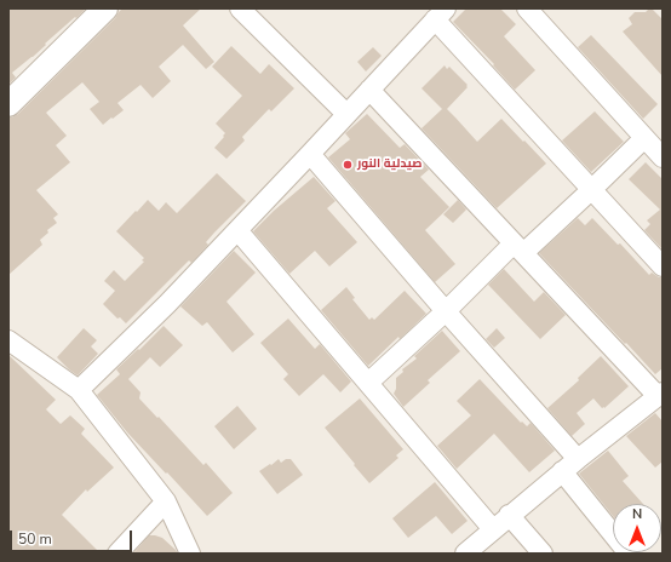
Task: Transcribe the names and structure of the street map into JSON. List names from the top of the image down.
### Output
{
  "places": ["صيدلية النور"],
  "scale_bar": "50 m",
  "north": "top"
}
